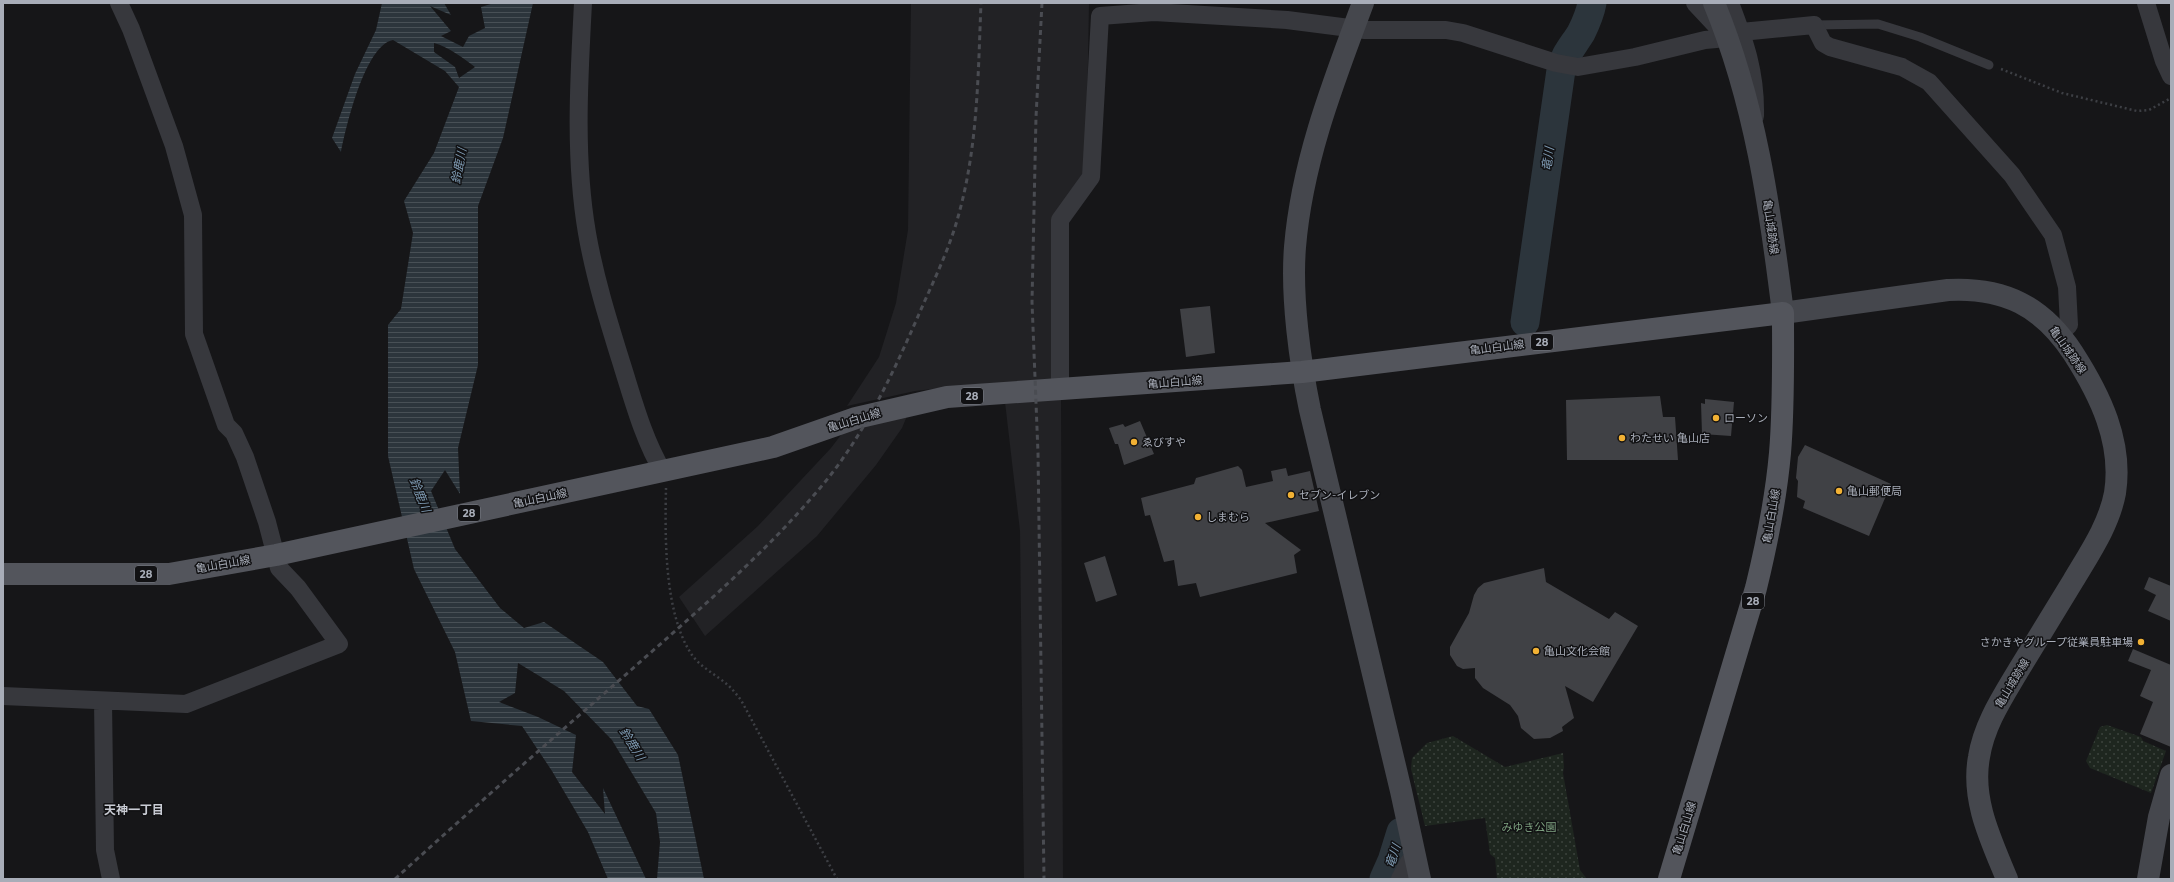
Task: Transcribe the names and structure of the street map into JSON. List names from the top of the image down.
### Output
{
  "streets": {
    "main road": ["亀山城跡線", "28", "亀山白山線"]
  },
  "crossings": [
    ["亀山城跡線", "亀山白山線"]
  ],
  "districts": ["天神一丁目"],
  "water": ["竜川", "鈴鹿川"],
  "parks": ["みゆき公園"],
  "places": [
    "ローソン",
    "わたせい 亀山店",
    "ゑびすや",
    "亀山郵便局",
    "セブン-イレブン",
    "しまむら",
    "さかきやグループ従業員駐車場",
    "亀山文化会館"
  ]
}
